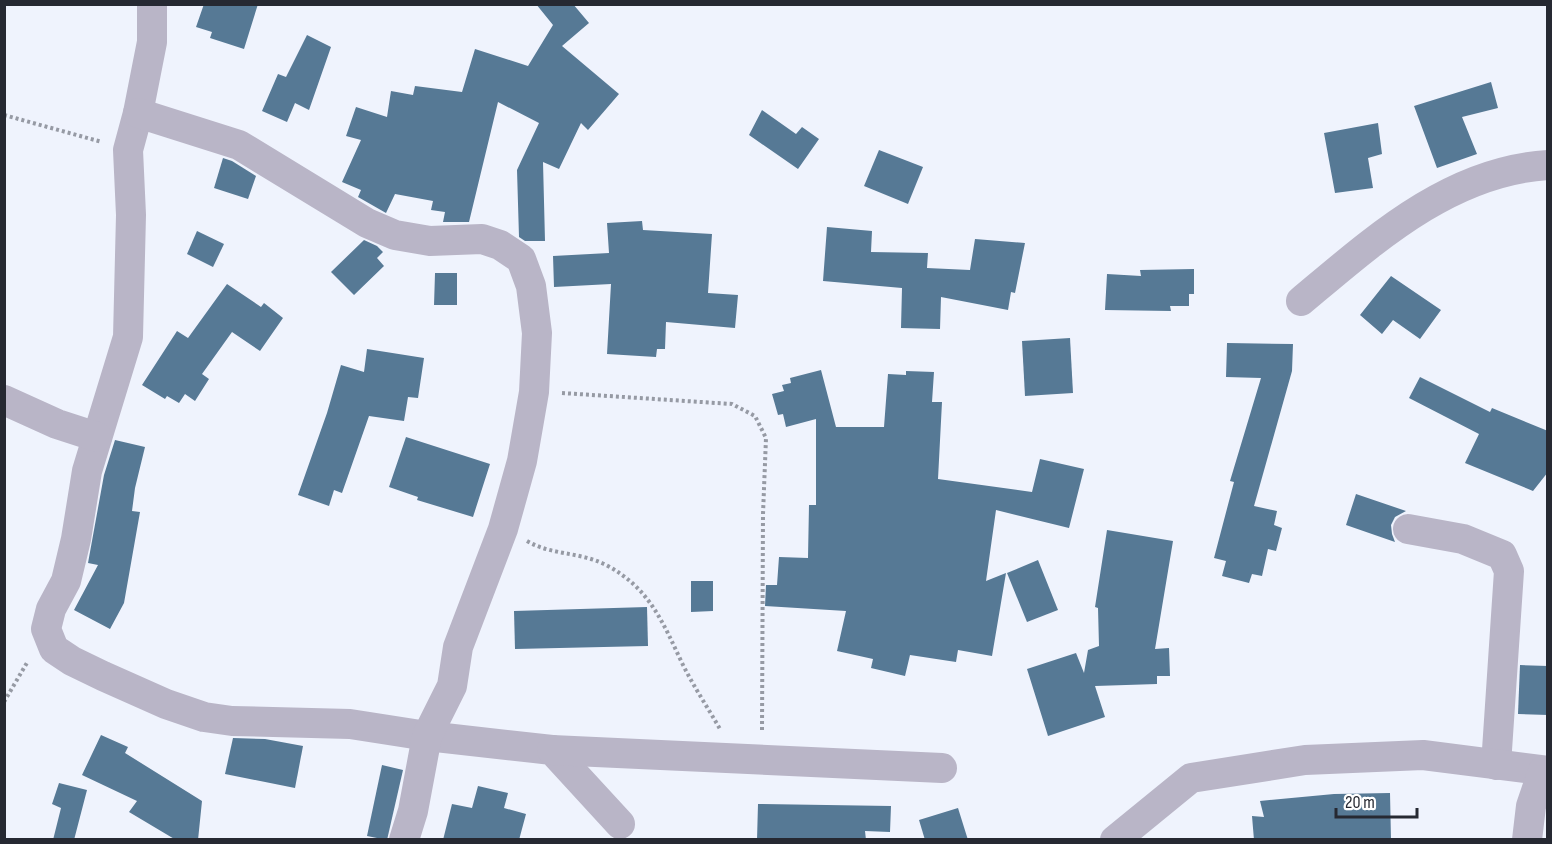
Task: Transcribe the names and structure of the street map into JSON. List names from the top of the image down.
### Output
{
  "scale_bar": "20 m"
}
